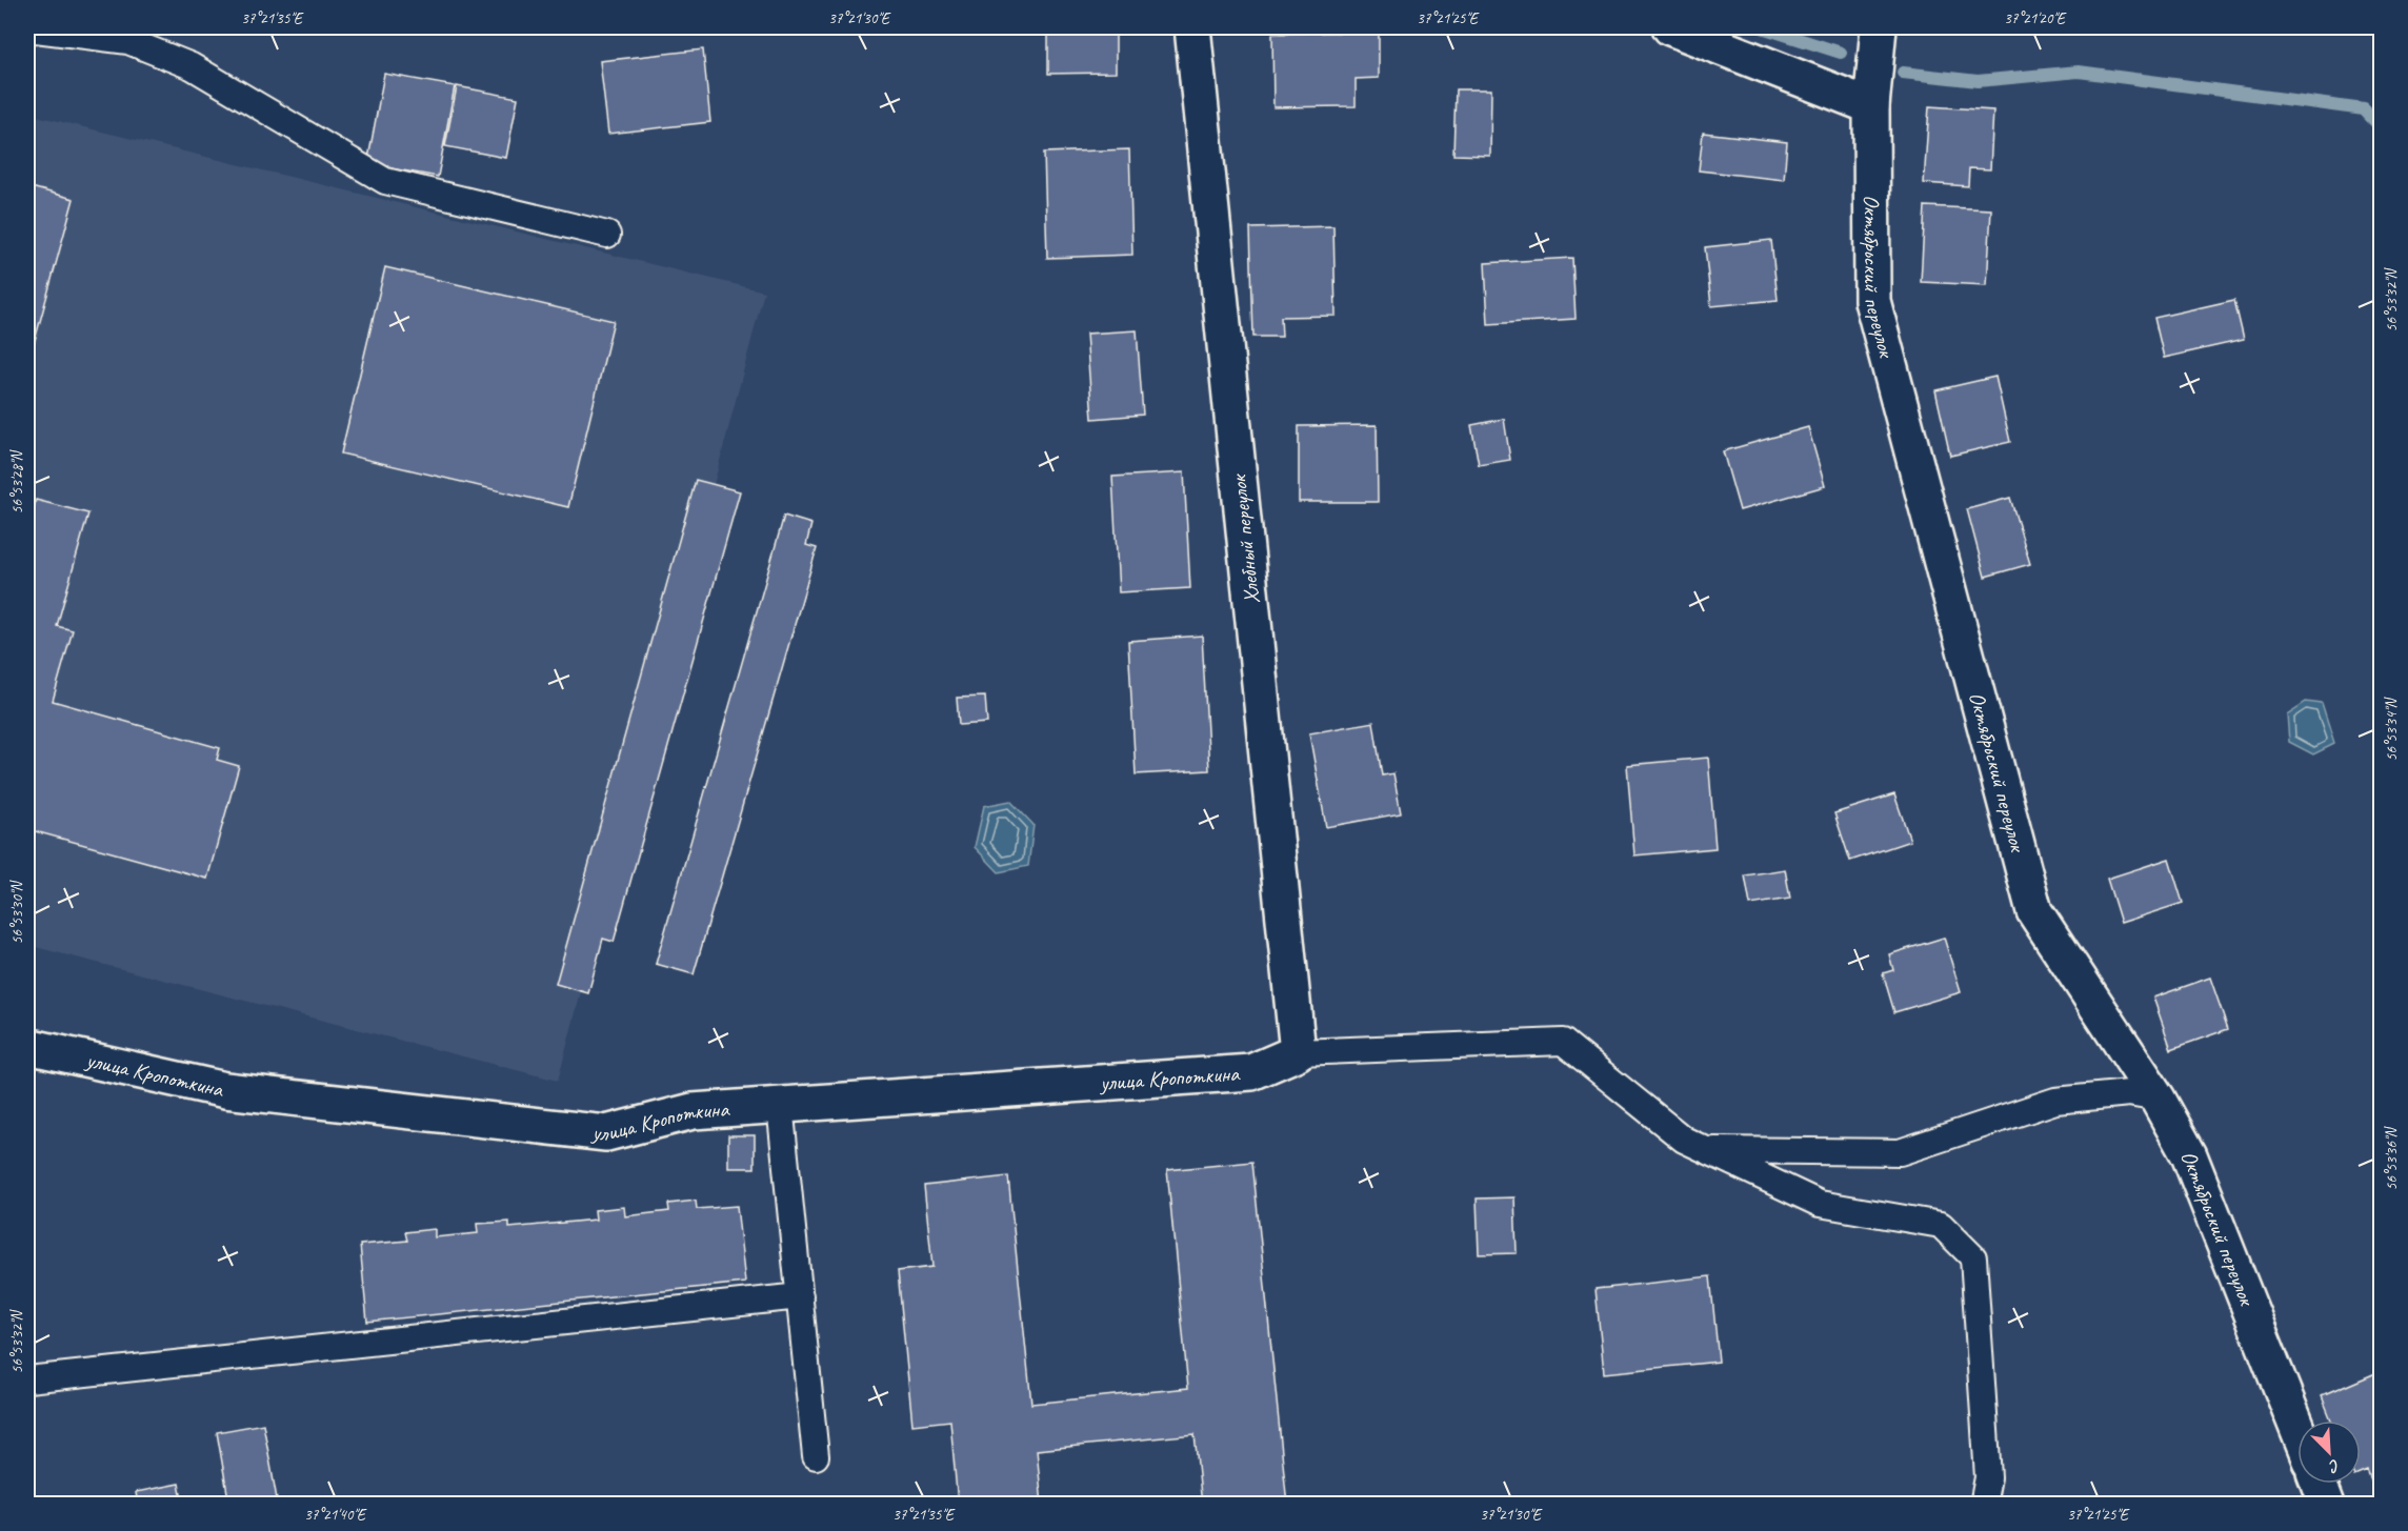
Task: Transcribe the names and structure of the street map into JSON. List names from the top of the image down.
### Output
{
  "streets": {
    "street": ["Октябрьский переулок", "Хлебный переулок", "улица Кропоткина"]
  },
  "crossings": [
    ["Хлебный переулок", "улица Кропоткина"]
  ],
  "north": "bottom right",
  "coordinates": [
    "37°21'35\"E",
    "37°21'30\"E",
    "37°21'25\"E",
    "37°21'20\"E",
    "56°53'32\"N",
    "56°53'28\"N",
    "56°53'34\"N",
    "56°53'30\"N",
    "56°53'36\"N",
    "37°21'40\"E"
  ]
}
